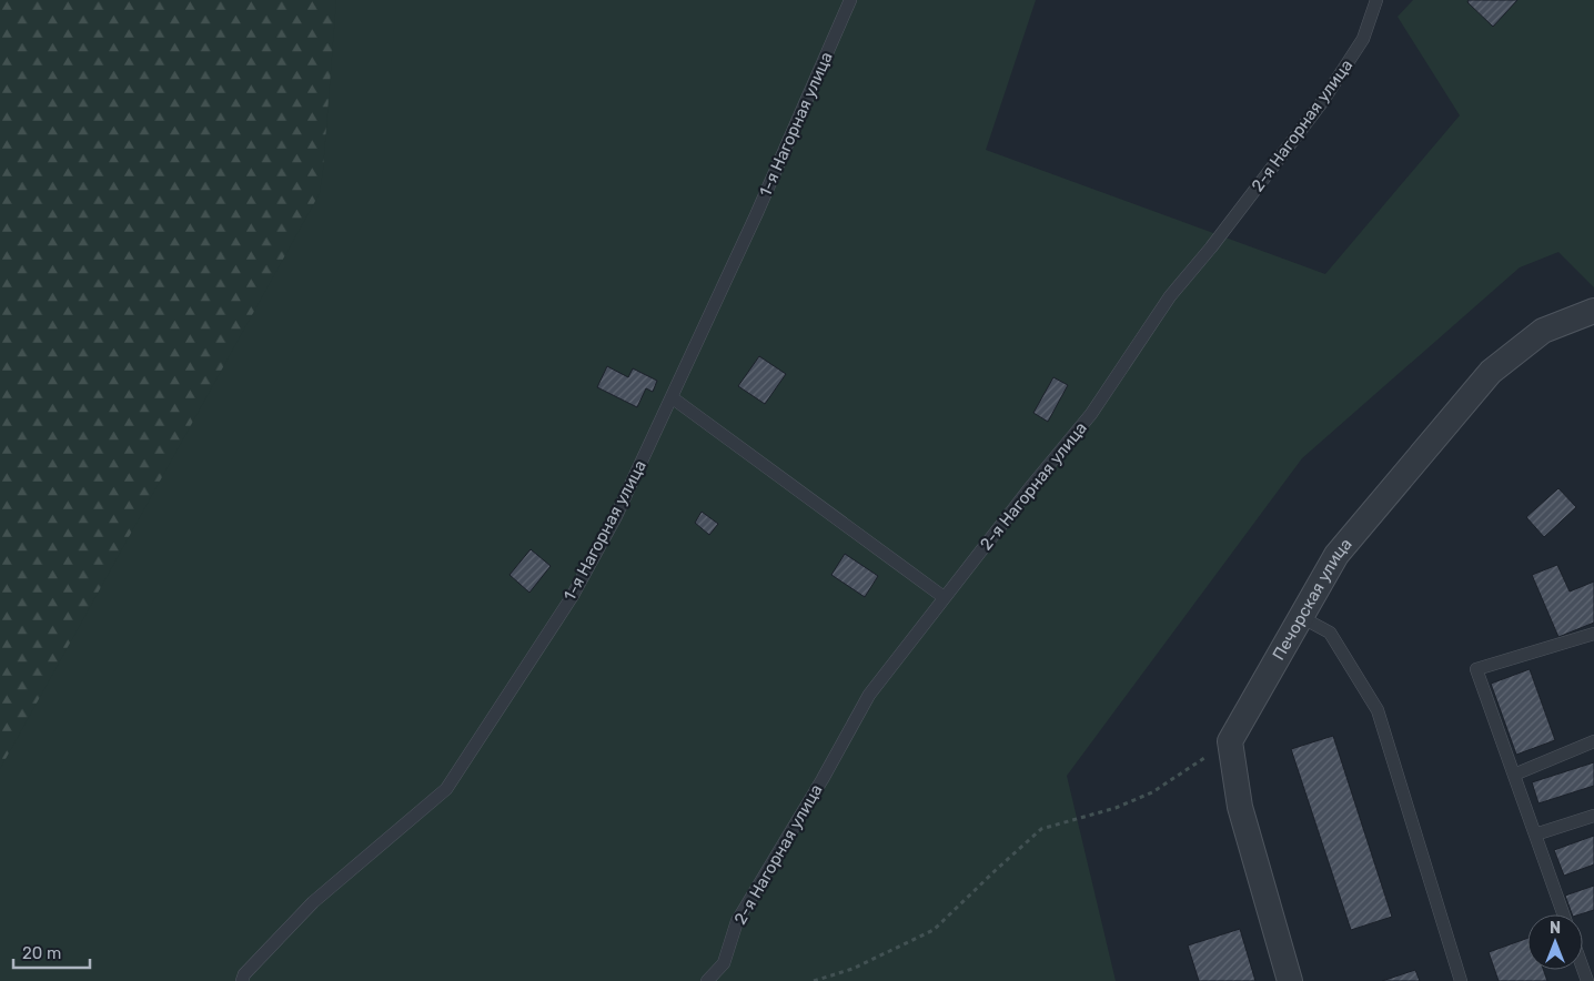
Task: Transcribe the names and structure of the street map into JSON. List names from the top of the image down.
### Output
{
  "streets": {
    "street": ["Печорская улица"],
    "lane": ["1-я Нагорная улица", "2-я Нагорная улица"]
  },
  "scale_bar": "20 m",
  "north": "top"
}
